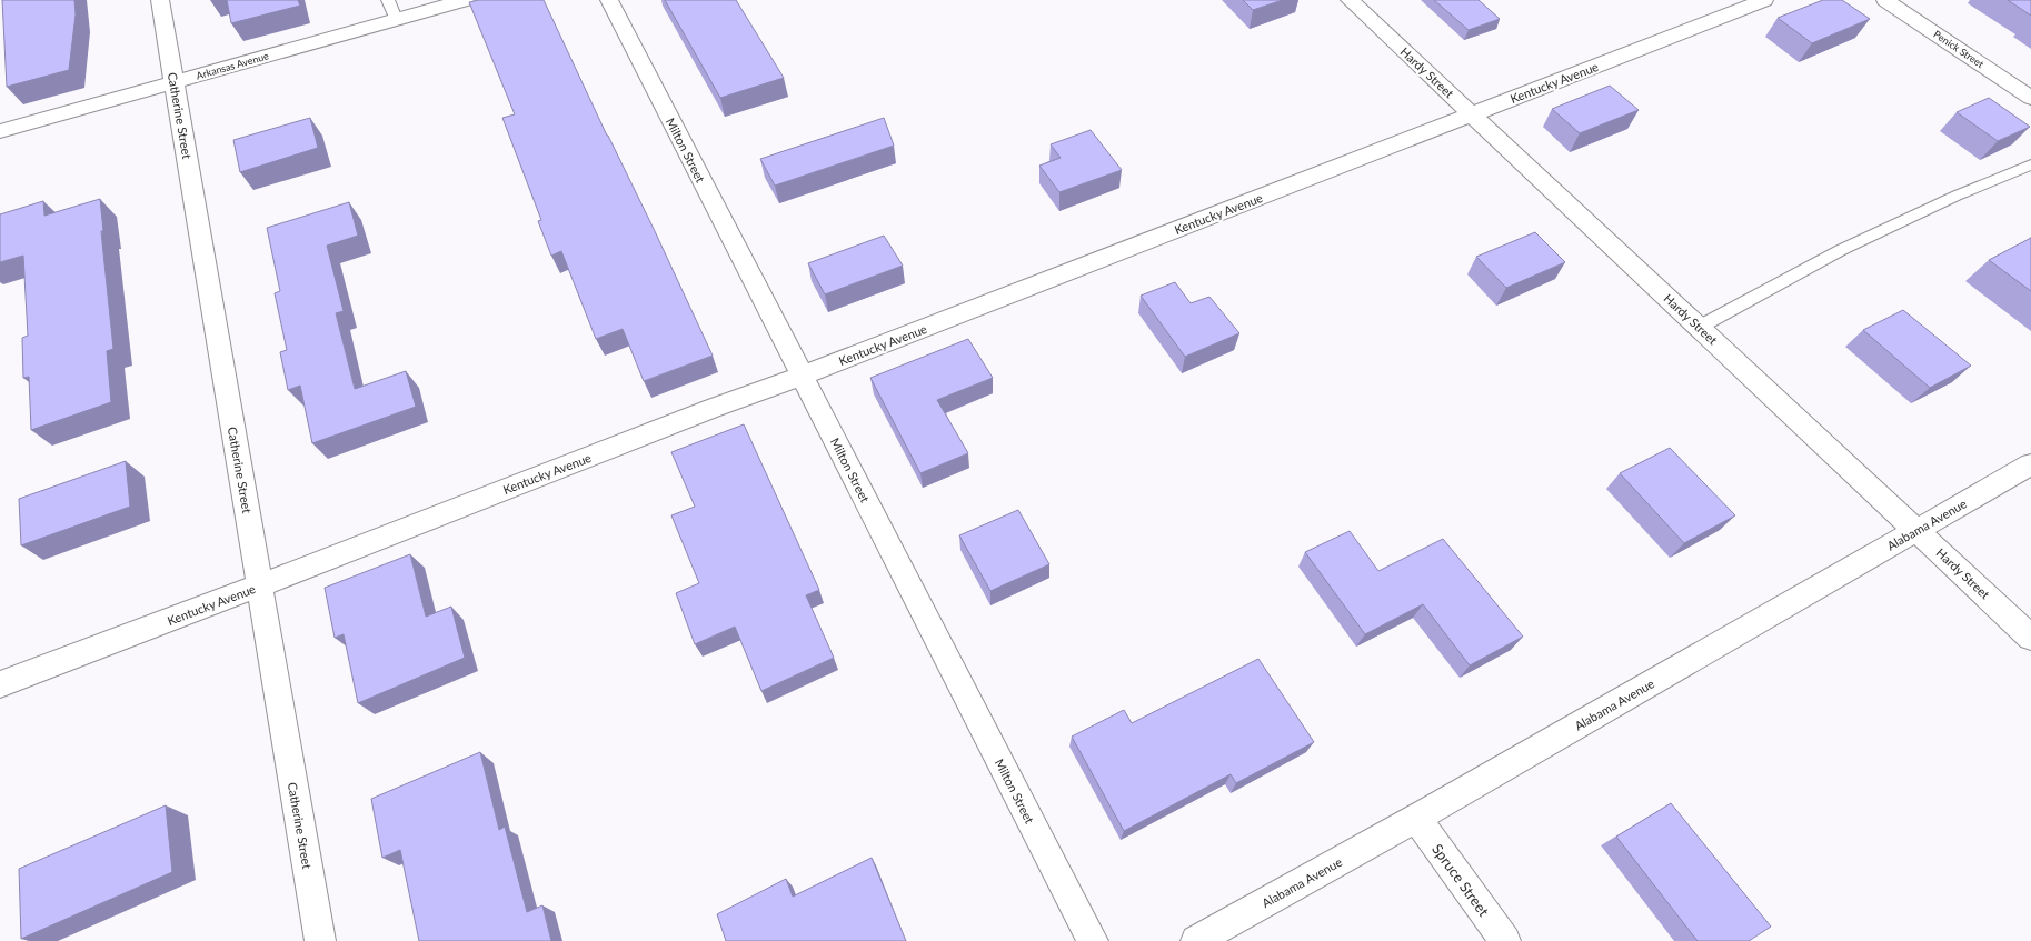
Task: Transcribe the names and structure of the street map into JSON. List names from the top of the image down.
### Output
{
  "streets": {
    "street": [
      "Penick Street",
      "Arkansas Avenue",
      "Hardy Street",
      "Kentucky Avenue",
      "Catherine Street",
      "Milton Street",
      "Alabama Avenue",
      "Spruce Street"
    ]
  },
  "crossings": [
    ["Arkansas Avenue", "Catherine Street"],
    ["Hardy Street", "Kentucky Avenue"],
    ["Hardy Street", "Alabama Avenue"],
    ["Kentucky Avenue", "Catherine Street"],
    ["Kentucky Avenue", "Milton Street"],
    ["Alabama Avenue", "Spruce Street"]
  ]
}
